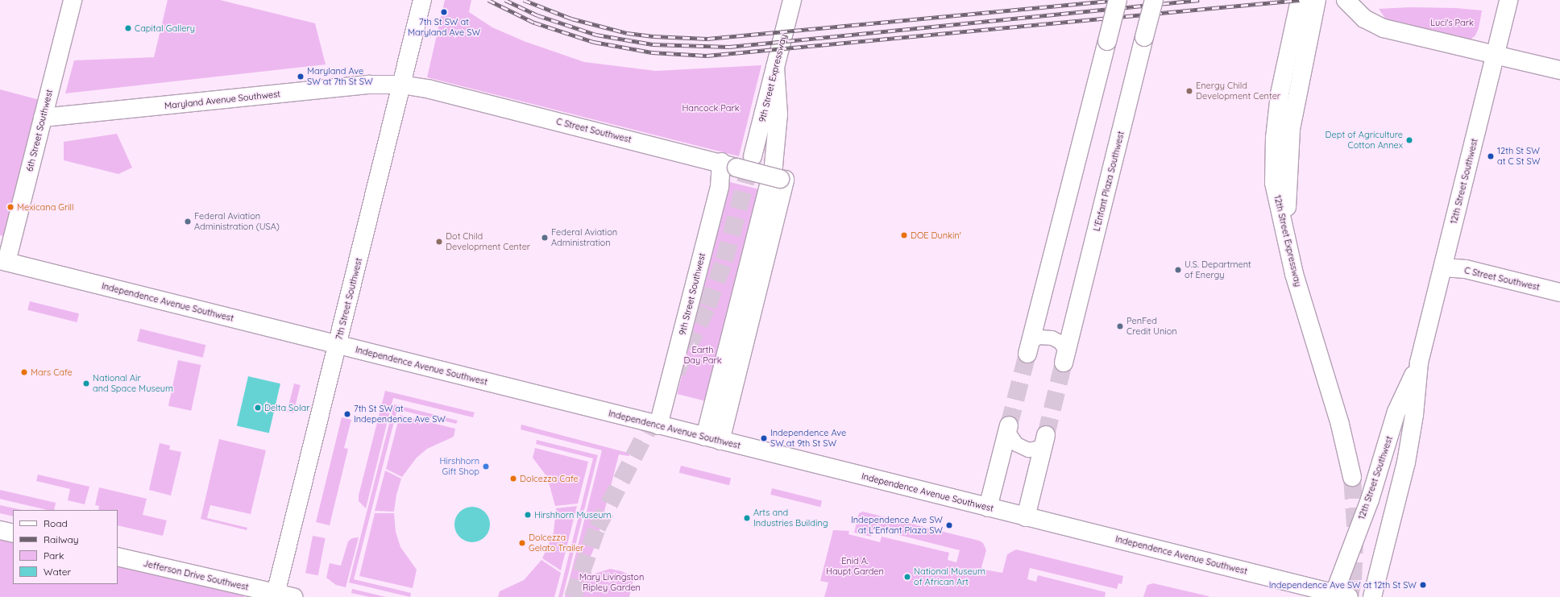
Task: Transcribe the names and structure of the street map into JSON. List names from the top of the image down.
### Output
{
  "streets": {
    "main road": [
      "9th Street Expressway",
      "Maryland Avenue Southwest",
      "6th Street Southwest",
      "C Street Southwest",
      "L'Enfant Plaza Southwest",
      "12th Street Southwest",
      "12th Street Expressway",
      "9th Street Southwest",
      "7th Street Southwest",
      "Independence Avenue Southwest",
      "Jefferson Drive Southwest"
    ]
  },
  "crossings": [
    ["Maryland Avenue Southwest", "6th Street Southwest"],
    ["Maryland Avenue Southwest", "C Street Southwest"],
    ["Maryland Avenue Southwest", "7th Street Southwest"],
    ["6th Street Southwest", "Independence Avenue Southwest"],
    ["C Street Southwest", "12th Street Southwest"],
    ["C Street Southwest", "9th Street Southwest"],
    ["C Street Southwest", "7th Street Southwest"],
    ["C Street Southwest", "Independence Avenue Southwest"],
    ["12th Street Southwest", "Independence Avenue Southwest"],
    ["9th Street Southwest", "Independence Avenue Southwest"],
    ["7th Street Southwest", "Independence Avenue Southwest"],
    ["7th Street Southwest", "Jefferson Drive Southwest"]
  ],
  "parks": [
    "Luci's Park",
    "Hancock Park",
    "Earth Day Park",
    "Enid A. Haupt Garden",
    "Mary Livingston Ripley Garden"
  ],
  "places": [
    "7th St SW at Maryland Ave SW",
    "Capital Gallery",
    "Maryland Ave SW at 7th St SW",
    "Energy Child Development Center",
    "Dept of Agriculture Cotton Annex",
    "12th St SW at C St SW",
    "Mexicana Grill",
    "Federal Aviation Administration (USA)",
    "DOE Dunkin'",
    "Federal Aviation Administration",
    "Dot Child Development Center",
    "U.S. Department of Energy",
    "PenFed Credit Union",
    "Mars Cafe",
    "National Air and Space Museum",
    "Delta Solar",
    "7th St SW at Independence Ave SW",
    "Independence Ave SW at 9th St SW",
    "Hirshhorn Gift Shop",
    "Dolcezza Cafe",
    "Hirshhorn Museum",
    "Arts and Industries Building",
    "Independence Ave SW at L'Enfant Plaza SW",
    "Dolcezza Gelato Trailer",
    "National Museum of African Art",
    "Independence Ave SW at 12th St SW"
  ],
  "legend": [
    "Road",
    "Railway",
    "Park",
    "Water"
  ]
}
